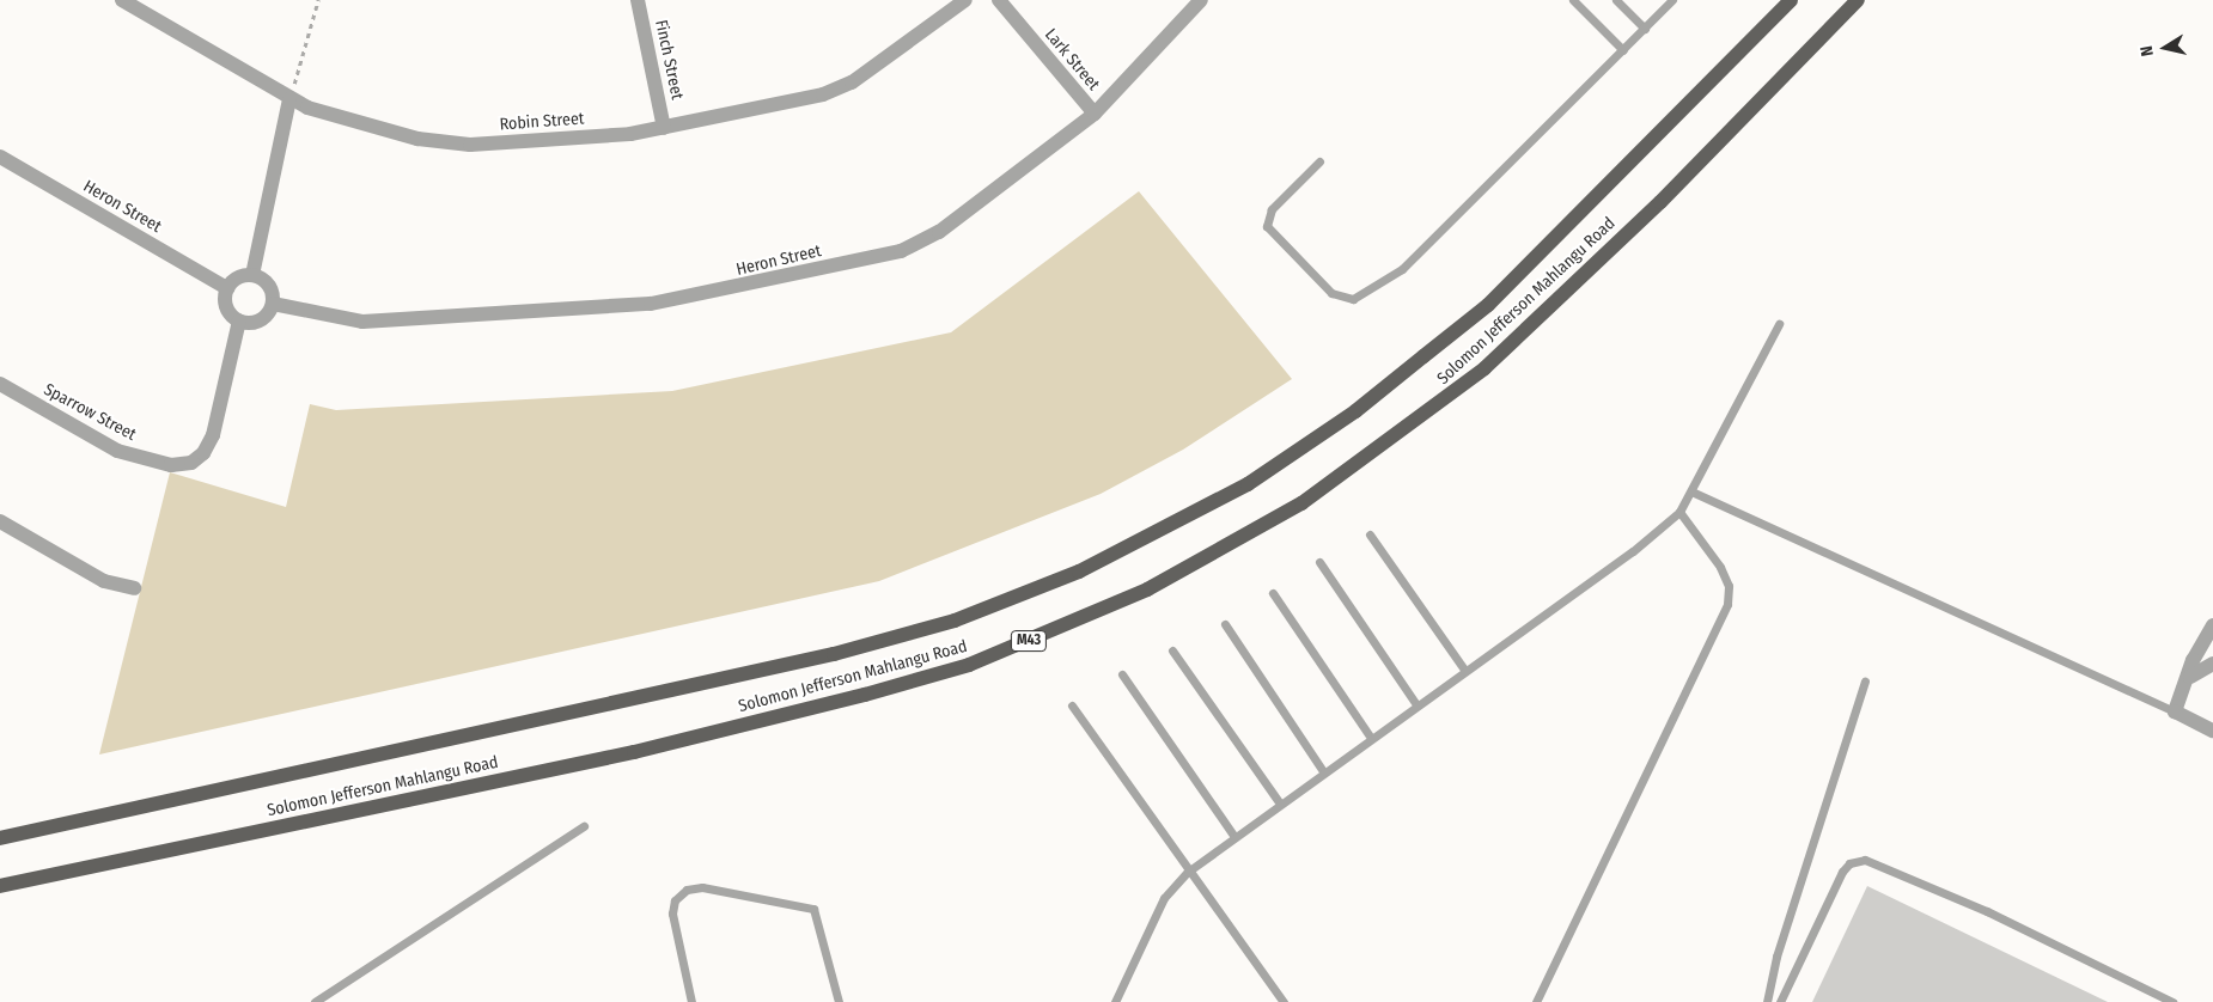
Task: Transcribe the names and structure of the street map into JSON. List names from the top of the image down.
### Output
{
  "streets": {
    "main road": ["Solomon Jefferson Mahlangu Road", "M43"],
    "street": [
      "Finch Street",
      "Lark Street",
      "Robin Street",
      "Heron Street",
      "Sparrow Street"
    ]
  },
  "crossings": [
    ["Finch Street", "Robin Street"],
    ["Lark Street", "Heron Street"],
    ["Heron Street", "Sparrow Street"]
  ],
  "north": "left"
}
